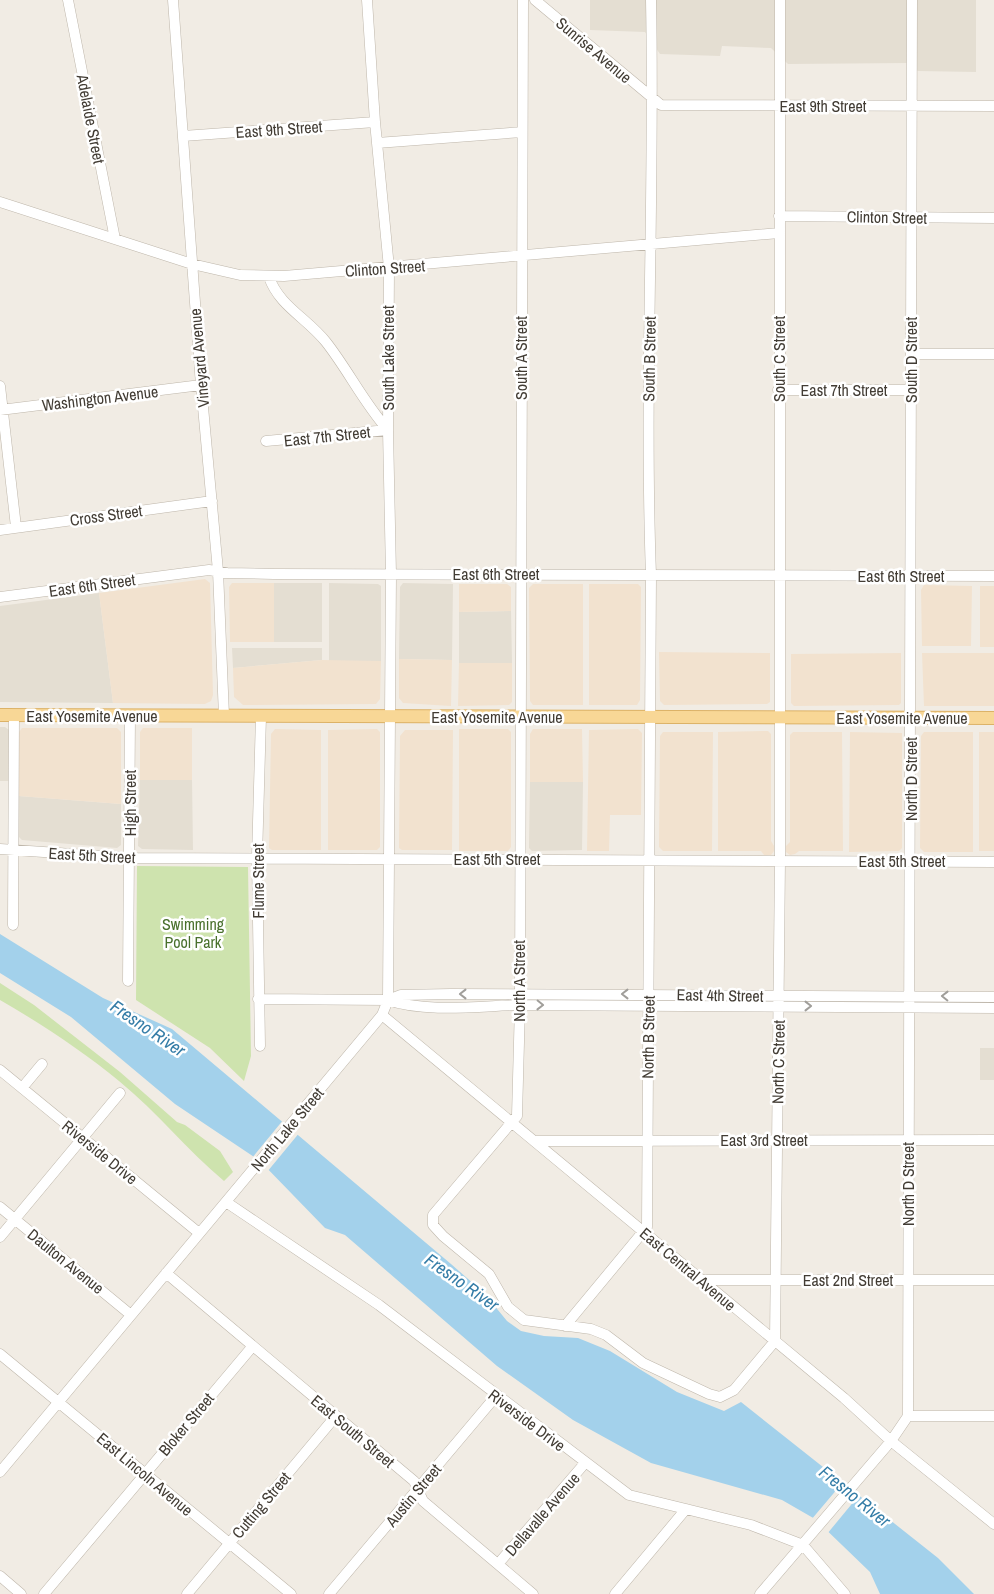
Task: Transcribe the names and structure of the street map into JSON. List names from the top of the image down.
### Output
{
  "streets": {
    "main road": ["East Yosemite Avenue"],
    "street": [
      "Sunrise Avenue",
      "East 9th Street",
      "Adelaide Street",
      "Clinton Street",
      "Vineyard Avenue",
      "South Lake Street",
      "South A Street",
      "South B Street",
      "South C Street",
      "South D Street",
      "East 7th Street",
      "Washington Avenue",
      "Cross Street",
      "East 6th Street",
      "North D Street",
      "High Street",
      "East 5th Street",
      "Flume Street",
      "North A Street",
      "East 4th Street",
      "North B Street",
      "North C Street",
      "North Lake Street",
      "East 3rd Street",
      "Riverside Drive",
      "Daulton Avenue",
      "East Central Avenue",
      "East 2nd Street",
      "Bloker Street",
      "East South Street",
      "East Lincoln Avenue",
      "Austin Street",
      "Cutting Street",
      "Dellavalle Avenue"
    ]
  },
  "crossings": [
    ["Sunrise Avenue", "East 9th Street"],
    ["Sunrise Avenue", "South B Street"],
    ["East 9th Street", "Vineyard Avenue"],
    ["East 9th Street", "South Lake Street"],
    ["East 9th Street", "South B Street"],
    ["East 9th Street", "South C Street"],
    ["East 9th Street", "South D Street"],
    ["Adelaide Street", "Clinton Street"],
    ["Clinton Street", "Vineyard Avenue"],
    ["Clinton Street", "South Lake Street"],
    ["Clinton Street", "South A Street"],
    ["Clinton Street", "South B Street"],
    ["Clinton Street", "South C Street"],
    ["Clinton Street", "South D Street"],
    ["Vineyard Avenue", "Washington Avenue"],
    ["Vineyard Avenue", "Cross Street"],
    ["Vineyard Avenue", "East 6th Street"],
    ["Vineyard Avenue", "East Yosemite Avenue"],
    ["South Lake Street", "East 7th Street"],
    ["South Lake Street", "East 6th Street"],
    ["South Lake Street", "East Yosemite Avenue"],
    ["South Lake Street", "North Lake Street"],
    ["South A Street", "East 6th Street"],
    ["South A Street", "East Yosemite Avenue"],
    ["South A Street", "North A Street"],
    ["South B Street", "East 6th Street"],
    ["South B Street", "East Yosemite Avenue"],
    ["South B Street", "North B Street"],
    ["South C Street", "East 7th Street"],
    ["South C Street", "East 6th Street"],
    ["South C Street", "East Yosemite Avenue"],
    ["South C Street", "North C Street"],
    ["South D Street", "East 7th Street"],
    ["South D Street", "East 6th Street"],
    ["South D Street", "East Yosemite Avenue"],
    ["South D Street", "North D Street"],
    ["East Yosemite Avenue", "North D Street"],
    ["East Yosemite Avenue", "High Street"],
    ["East Yosemite Avenue", "Flume Street"],
    ["East Yosemite Avenue", "North A Street"],
    ["East Yosemite Avenue", "North B Street"],
    ["East Yosemite Avenue", "North C Street"],
    ["East Yosemite Avenue", "North Lake Street"],
    ["North D Street", "East 5th Street"],
    ["North D Street", "East 4th Street"],
    ["North D Street", "East 3rd Street"],
    ["North D Street", "East 2nd Street"],
    ["High Street", "East 5th Street"],
    ["East 5th Street", "Flume Street"],
    ["East 5th Street", "North A Street"],
    ["East 5th Street", "North B Street"],
    ["East 5th Street", "North C Street"],
    ["East 5th Street", "North Lake Street"],
    ["Flume Street", "East 4th Street"],
    ["North A Street", "East 4th Street"],
    ["North A Street", "East Central Avenue"],
    ["East 4th Street", "North B Street"],
    ["East 4th Street", "North C Street"],
    ["East 4th Street", "North Lake Street"],
    ["North B Street", "East 3rd Street"],
    ["North B Street", "East Central Avenue"],
    ["North C Street", "East 3rd Street"],
    ["North C Street", "East Central Avenue"],
    ["North C Street", "East 2nd Street"],
    ["North Lake Street", "Riverside Drive"],
    ["North Lake Street", "Daulton Avenue"],
    ["North Lake Street", "East Central Avenue"],
    ["North Lake Street", "East South Street"],
    ["North Lake Street", "East Lincoln Avenue"],
    ["East 3rd Street", "East Central Avenue"],
    ["Riverside Drive", "Austin Street"],
    ["Riverside Drive", "Dellavalle Avenue"],
    ["East Central Avenue", "East 2nd Street"],
    ["Bloker Street", "East South Street"],
    ["Bloker Street", "East Lincoln Avenue"],
    ["East South Street", "Austin Street"],
    ["East South Street", "Cutting Street"],
    ["East South Street", "Dellavalle Avenue"],
    ["East Lincoln Avenue", "Cutting Street"]
  ],
  "water": ["Fresno River"],
  "parks": ["Swimming Pool Park"]
}
